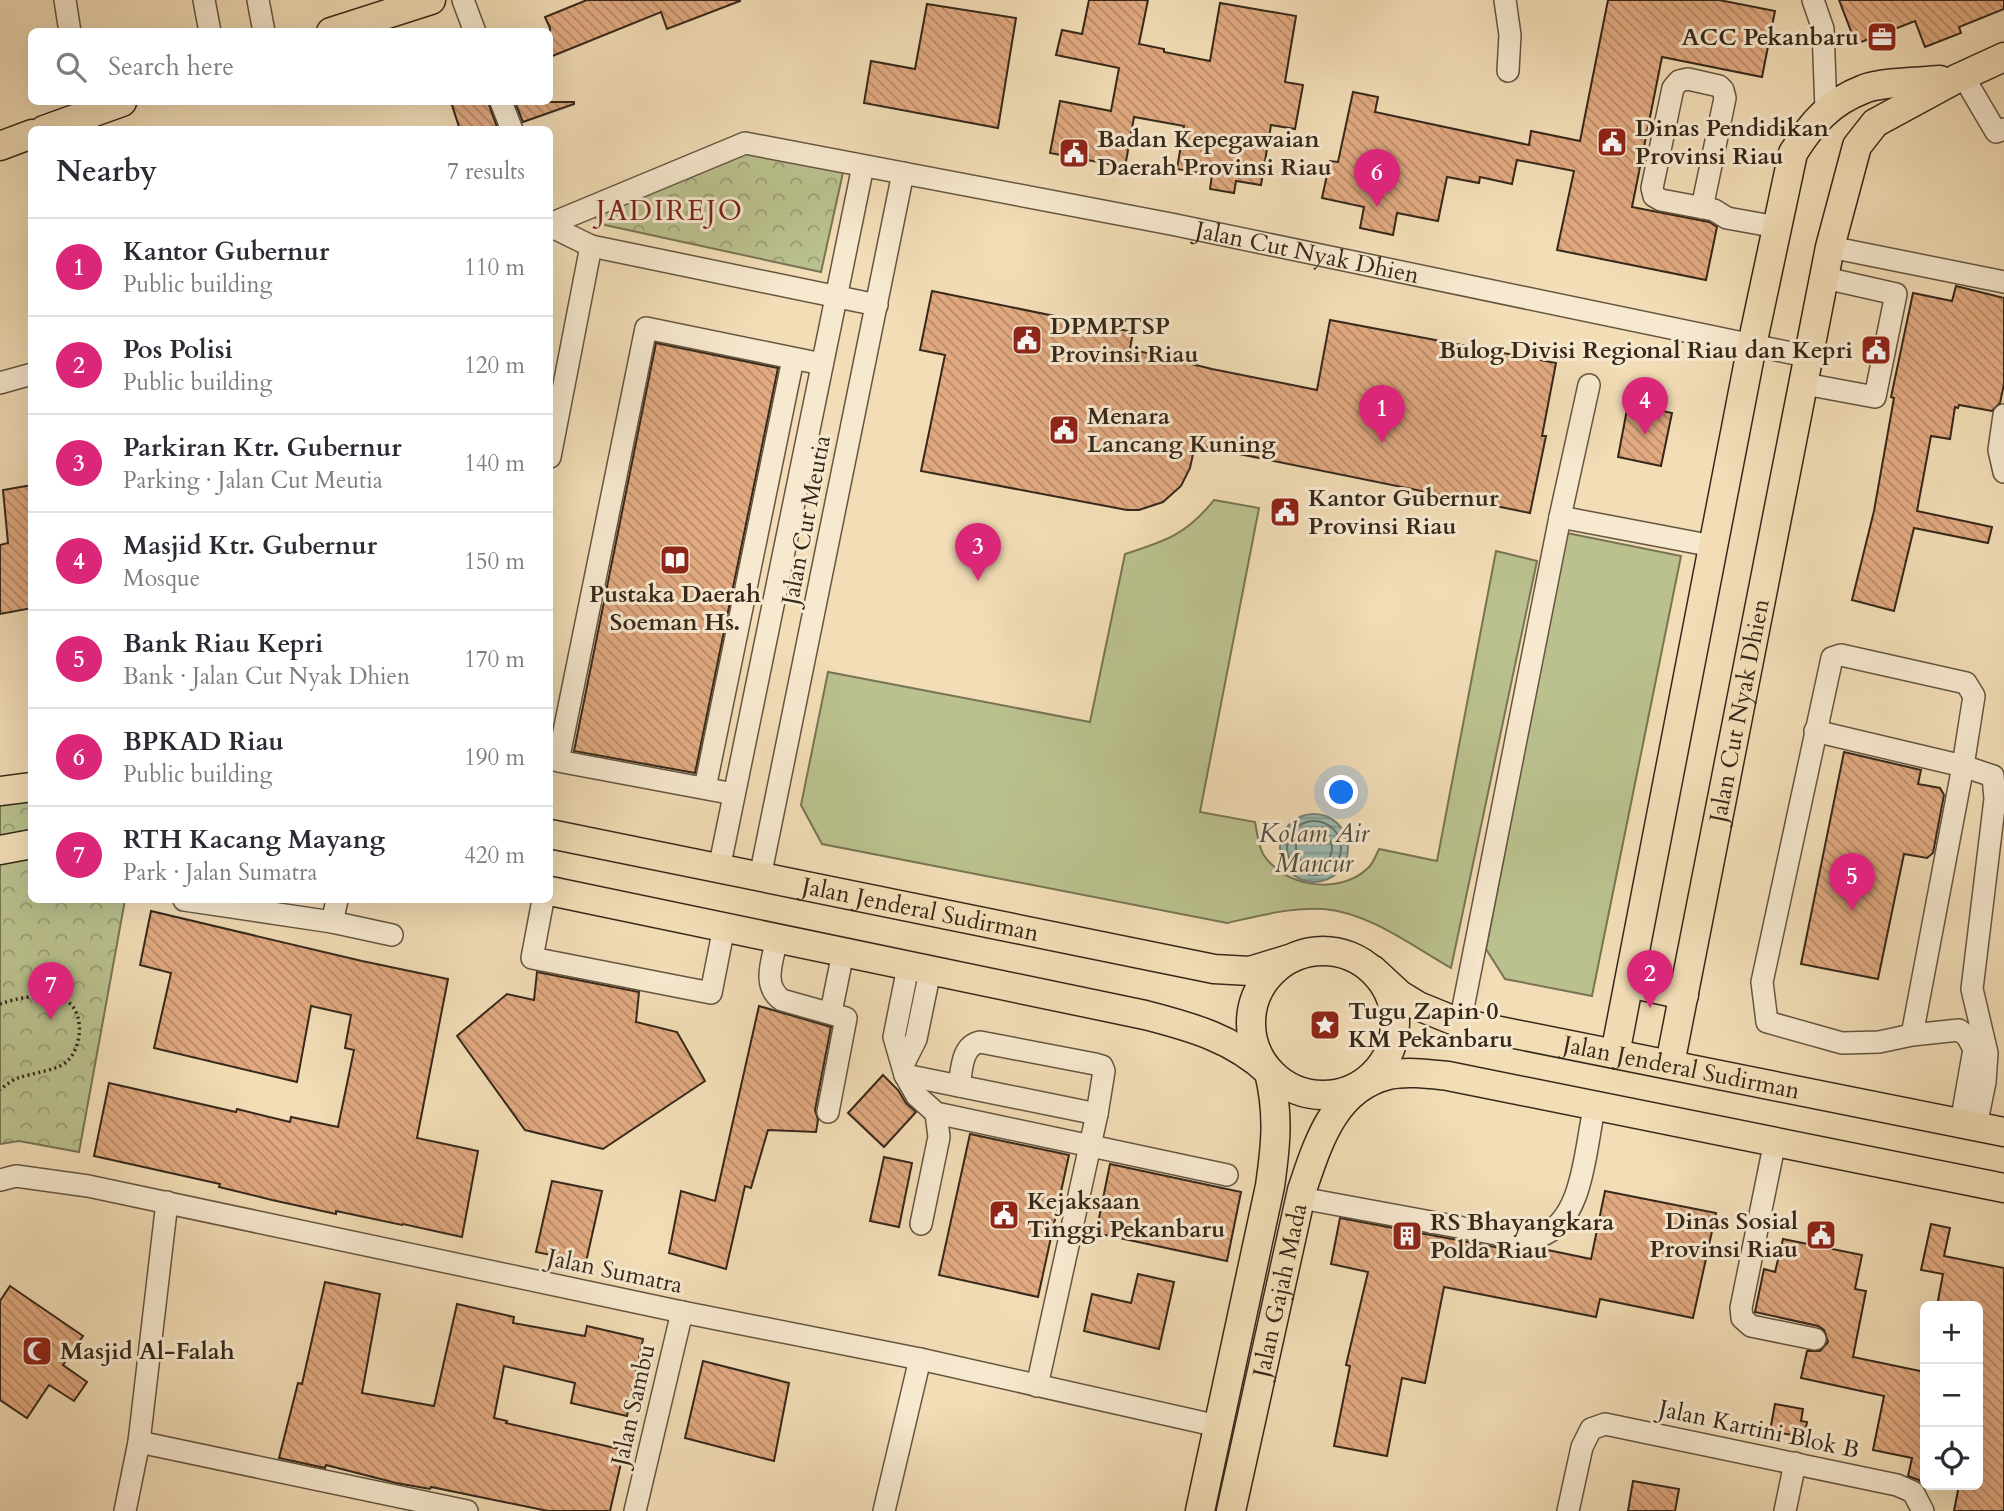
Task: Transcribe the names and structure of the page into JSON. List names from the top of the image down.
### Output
{
  "streets": {
    "main road": ["Jalan Cut Nyak Dhien", "Jalan Jenderal Sudirman", "Jalan Gajah Mada"],
    "street": [
      "Jalan Cut Meutia",
      "Jalan Sumatra",
      "Jalan Sambu",
      "Jalan Kartini Blok B"
    ]
  },
  "crossings": [
    ["Jalan Cut Nyak Dhien", "Jalan Cut Meutia"],
    ["Jalan Cut Nyak Dhien", "Jalan Jenderal Sudirman"],
    ["Jalan Cut Meutia", "Jalan Jenderal Sudirman"],
    ["Jalan Jenderal Sudirman", "Jalan Gajah Mada"],
    ["Jalan Sumatra", "Jalan Gajah Mada"],
    ["Jalan Sumatra", "Jalan Sambu"]
  ],
  "districts": ["JADIREJO"],
  "water": ["Kolam Air Mancur"],
  "places": {
    "office": ["ACC Pekanbaru"],
    "public building": [
      "Dinas Pendidikan Provinsi Riau",
      "Badan Kepegawaian Daerah Provinsi Riau",
      "DPMPTSP Provinsi Riau",
      "Bulog Divisi Regional Riau dan Kepri",
      "Menara Lancang Kuning",
      "Kantor Gubernur Provinsi Riau",
      "Kejaksaan Tinggi Pekanbaru",
      "Dinas Sosial Provinsi Riau"
    ],
    "library": ["Pustaka Daerah Soeman Hs."],
    "place": ["Tugu Zapin 0 KM Pekanbaru"],
    "building": ["RS Bhayangkara Polda Riau"],
    "mosque": ["Masjid Al-Falah"]
  },
  "page": {
    "search": "Search here",
    "heading": ["Nearby", "7 results"],
    "pins": [
      "6",
      "4",
      "1",
      "3",
      "5",
      "2",
      "7"
    ],
    "list": [
      {
        "mark": "1",
        "name": "Kantor Gubernur",
        "note": "Public building",
        "value": "110 m"
      },
      {
        "mark": "2",
        "name": "Pos Polisi",
        "note": "Public building",
        "value": "120 m"
      },
      {
        "mark": "3",
        "name": "Parkiran Ktr. Gubernur",
        "note": "Parking · Jalan Cut Meutia",
        "value": "140 m"
      },
      {
        "mark": "4",
        "name": "Masjid Ktr. Gubernur",
        "note": "Mosque",
        "value": "150 m"
      },
      {
        "mark": "5",
        "name": "Bank Riau Kepri",
        "note": "Bank · Jalan Cut Nyak Dhien",
        "value": "170 m"
      },
      {
        "mark": "6",
        "name": "BPKAD Riau",
        "note": "Public building",
        "value": "190 m"
      },
      {
        "mark": "7",
        "name": "RTH Kacang Mayang",
        "note": "Park · Jalan Sumatra",
        "value": "420 m"
      }
    ],
    "map_buttons": ["+", "−"]
  }
}
